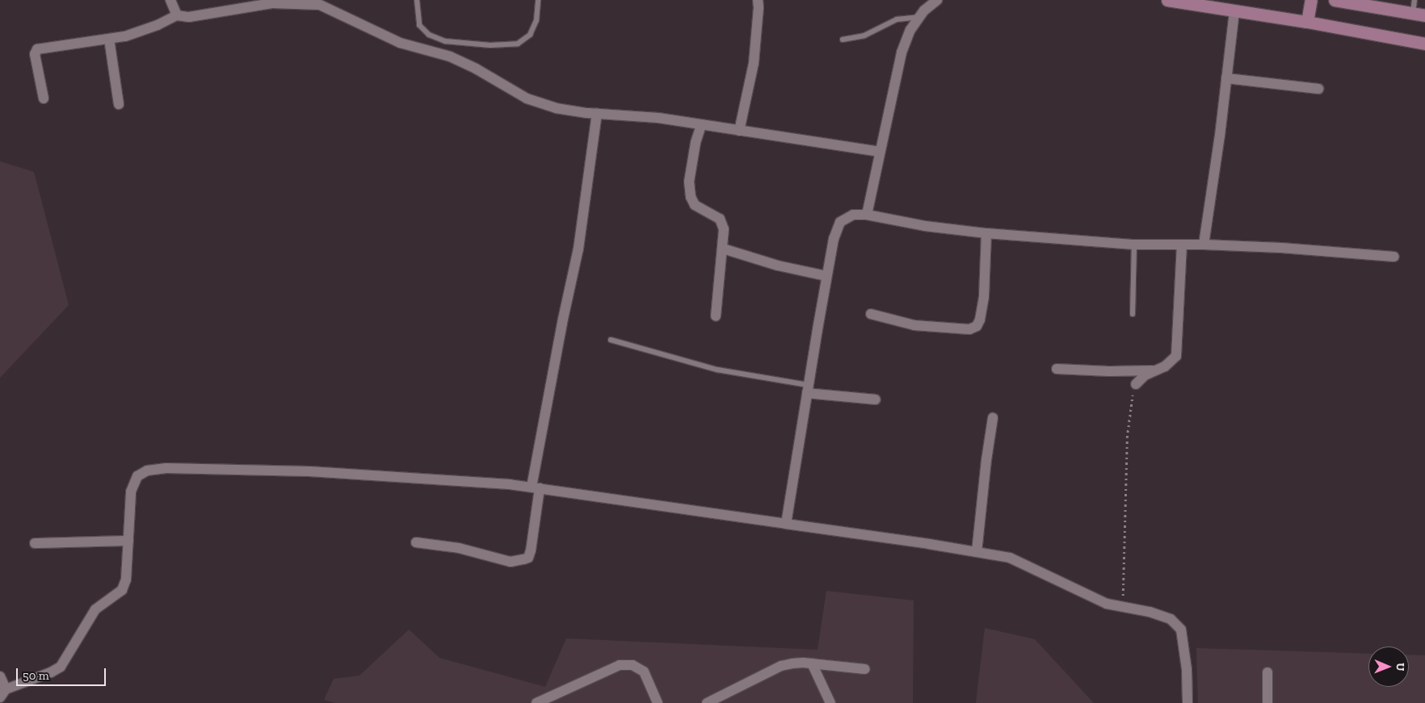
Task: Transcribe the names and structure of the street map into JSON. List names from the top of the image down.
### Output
{
  "scale_bar": "50 m",
  "north": "right"
}
